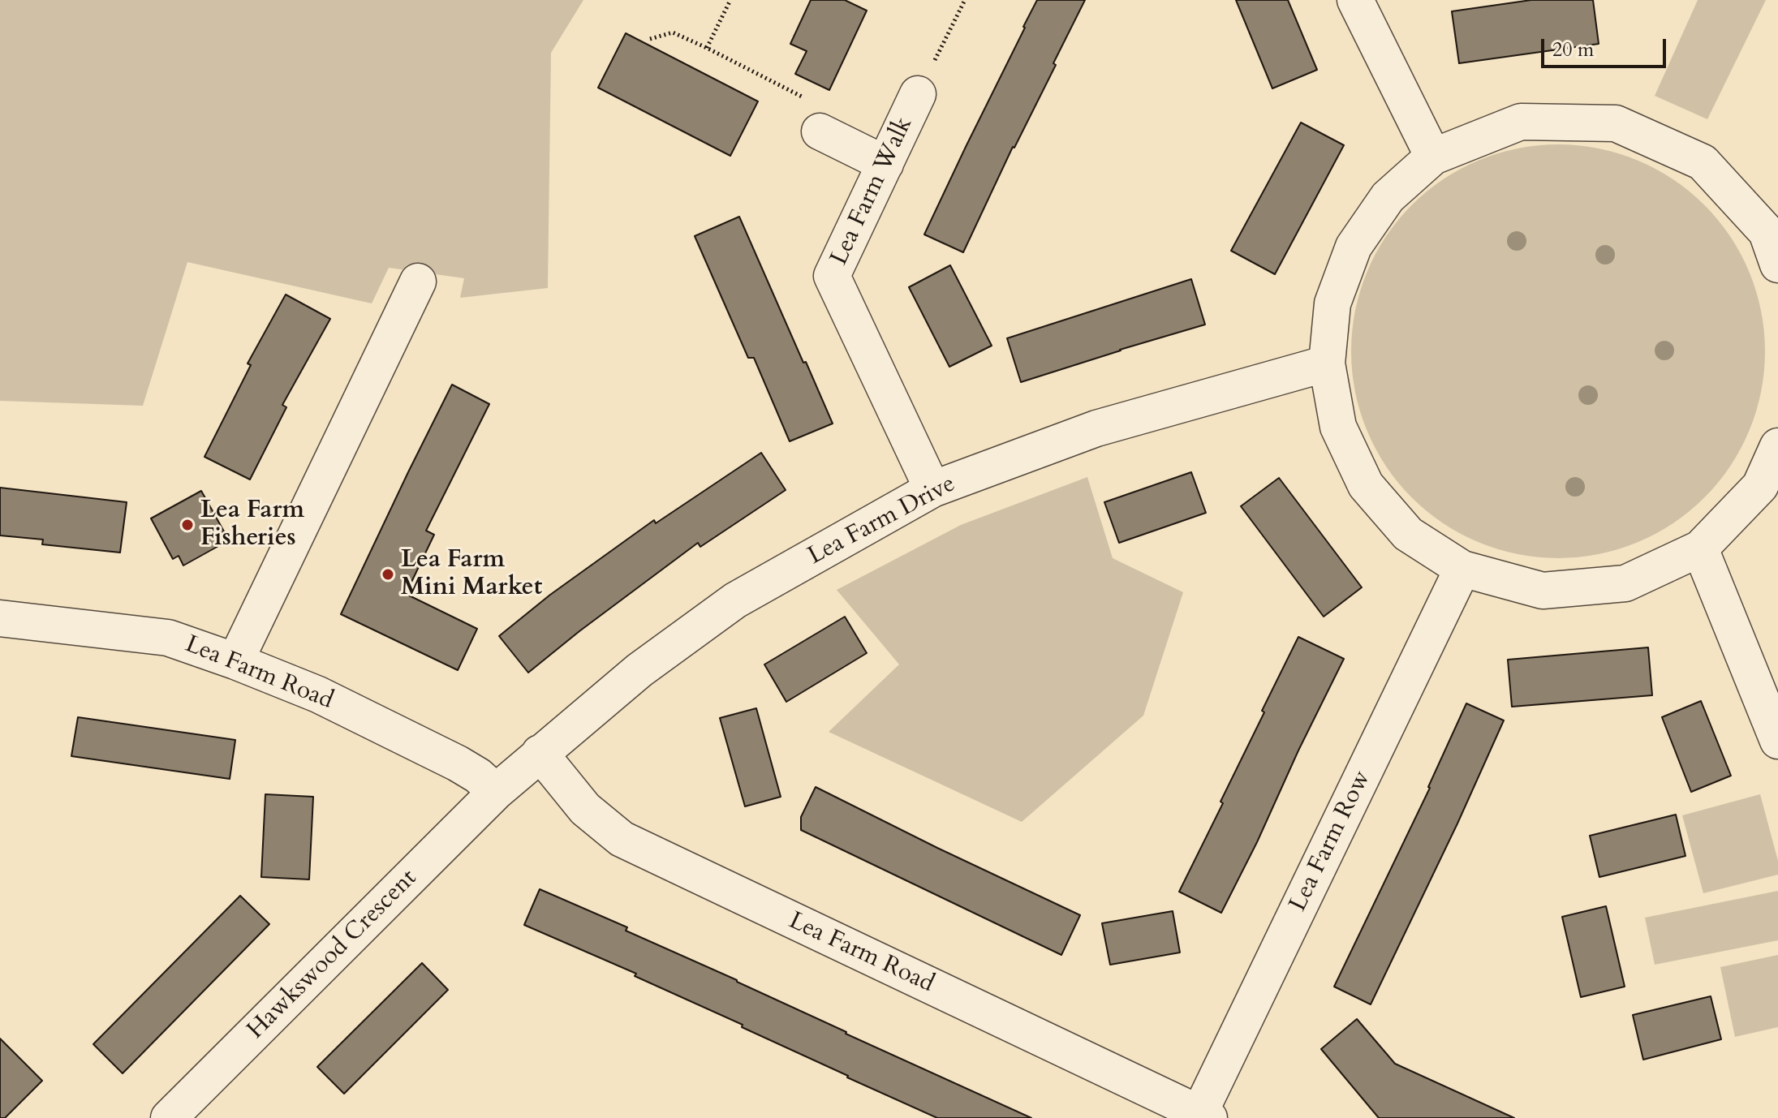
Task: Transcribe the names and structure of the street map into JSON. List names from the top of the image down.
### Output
{
  "streets": {
    "street": [
      "Lea Farm Walk",
      "Lea Farm Drive",
      "Lea Farm Road",
      "Lea Farm Row",
      "Hawkswood Crescent"
    ]
  },
  "crossings": [
    ["Lea Farm Walk", "Lea Farm Drive"],
    ["Lea Farm Drive", "Lea Farm Road"],
    ["Lea Farm Drive", "Hawkswood Crescent"],
    ["Lea Farm Road", "Lea Farm Row"],
    ["Lea Farm Road", "Hawkswood Crescent"]
  ],
  "places": ["Lea Farm Fisheries", "Lea Farm Mini Market"],
  "scale_bar": "20 m"
}
